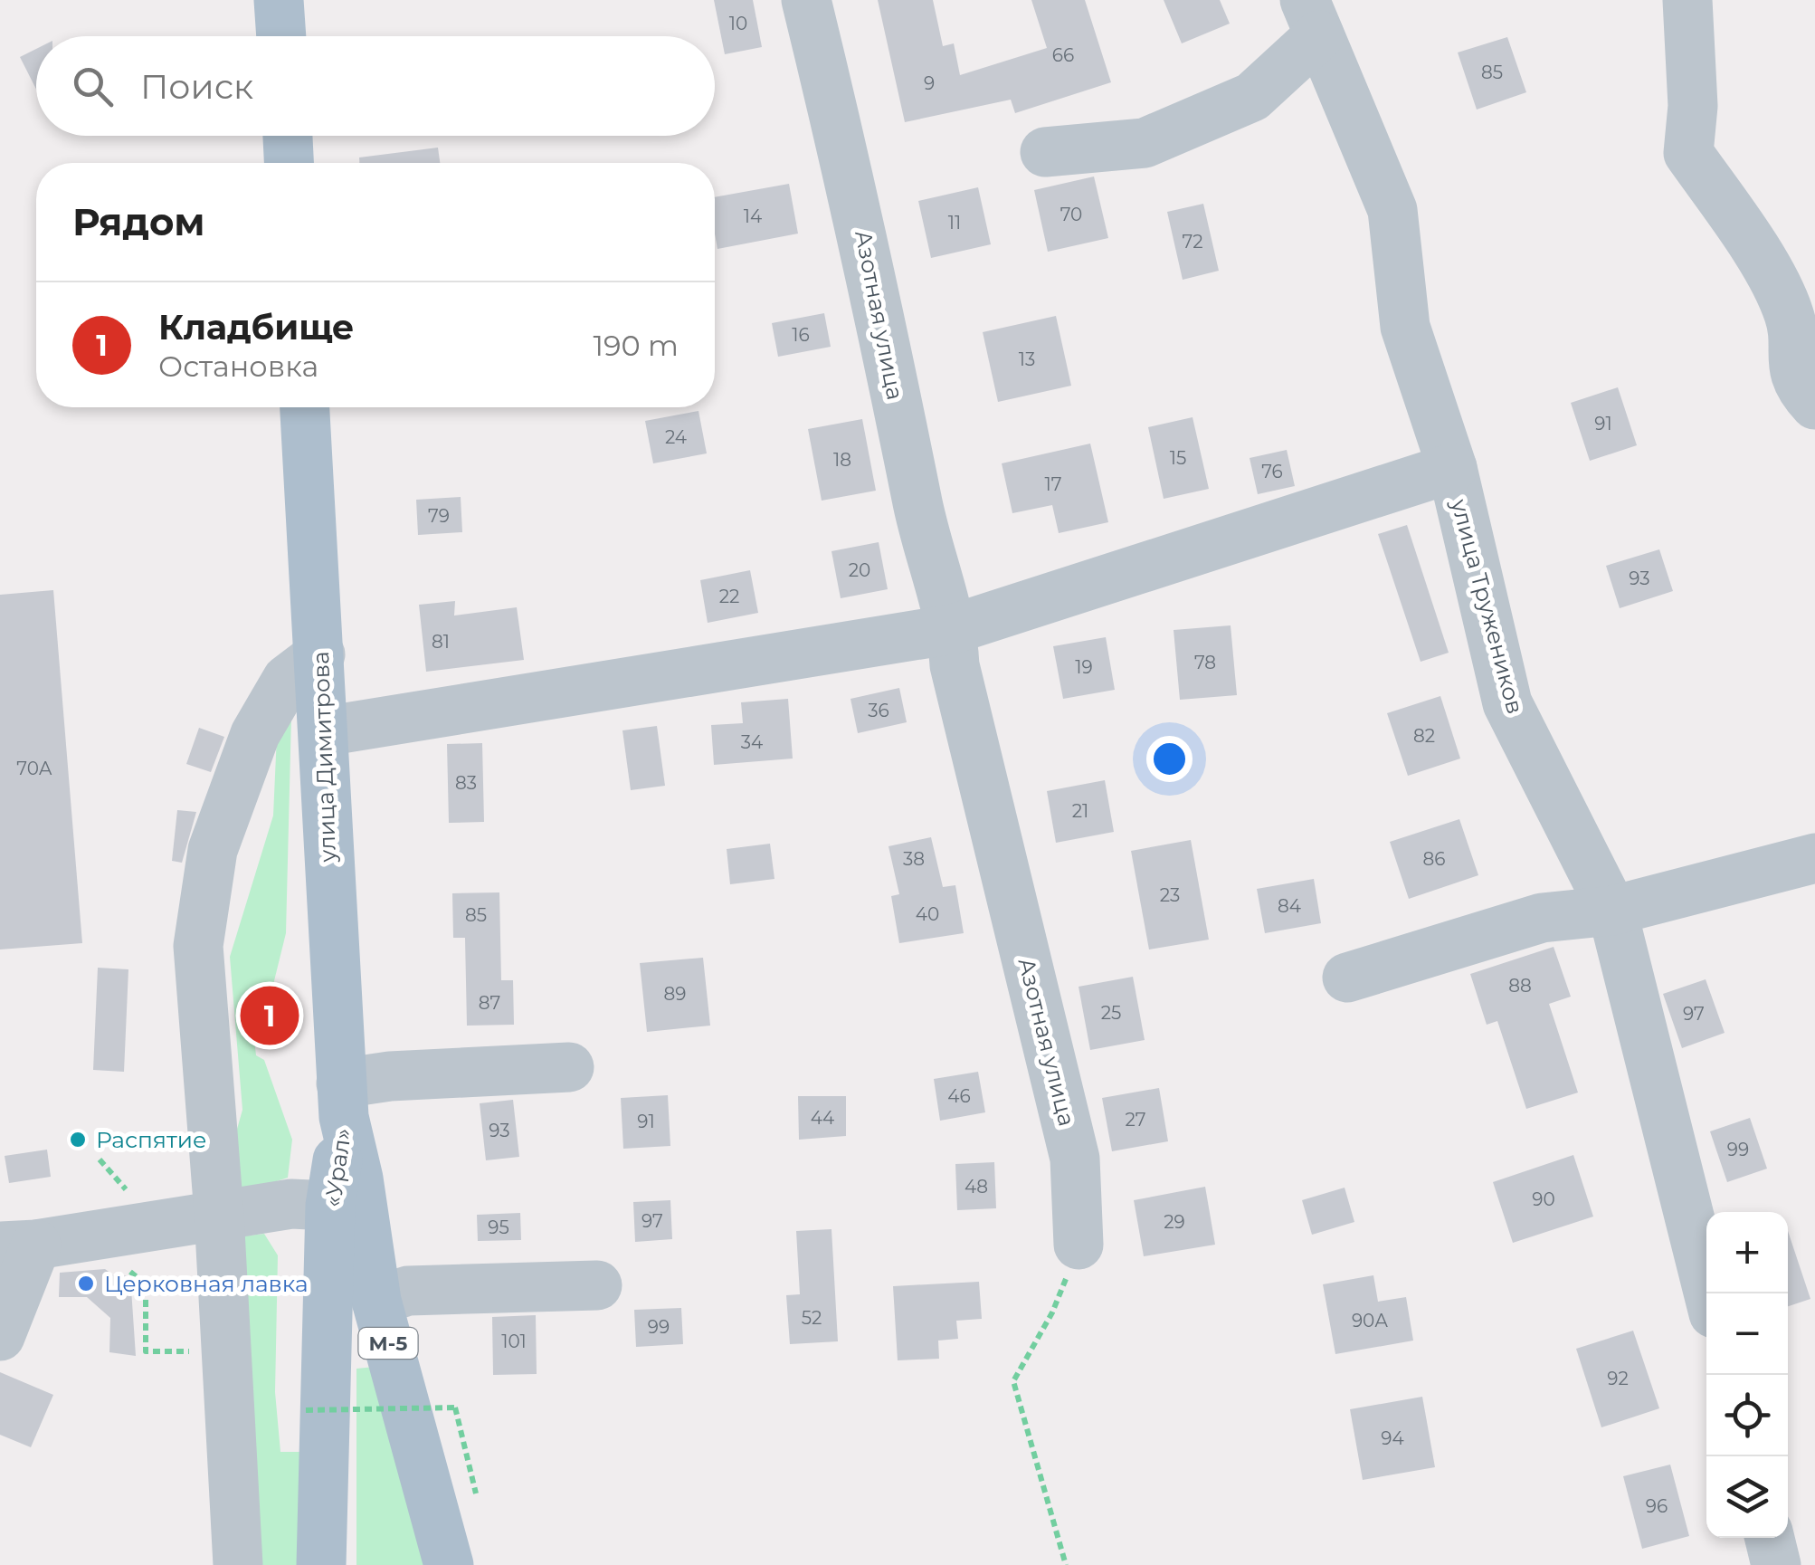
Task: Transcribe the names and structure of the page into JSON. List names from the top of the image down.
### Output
{
  "streets": {
    "main road": ["улица Димитрова", "«Урал»", "М-5"],
    "street": ["Азотная улица", "улица Тружеников"]
  },
  "crossings": [
    ["улица Димитрова", "«Урал»"]
  ],
  "places": ["Распятие", "Церковная лавка"],
  "house_numbers": [
    "10",
    "66",
    "85",
    "9",
    "70",
    "14",
    "11",
    "72",
    "16",
    "13",
    "91",
    "24",
    "15",
    "18",
    "76",
    "17",
    "79",
    "20",
    "93",
    "22",
    "81",
    "78",
    "19",
    "36",
    "82",
    "34",
    "70А",
    "83",
    "21",
    "38",
    "86",
    "23",
    "84",
    "40",
    "85",
    "88",
    "89",
    "87",
    "25",
    "97",
    "46",
    "44",
    "27",
    "91",
    "93",
    "99",
    "48",
    "90",
    "97",
    "29",
    "95",
    "52",
    "90А",
    "99",
    "101",
    "92",
    "94",
    "96"
  ],
  "page": {
    "search": "Поиск",
    "heading": "Рядом",
    "list": [
      {
        "mark": "1",
        "name": "Кладбище",
        "note": "Остановка",
        "value": "190 m"
      }
    ],
    "pins": "1",
    "map_buttons": ["+", "−"]
  }
}
